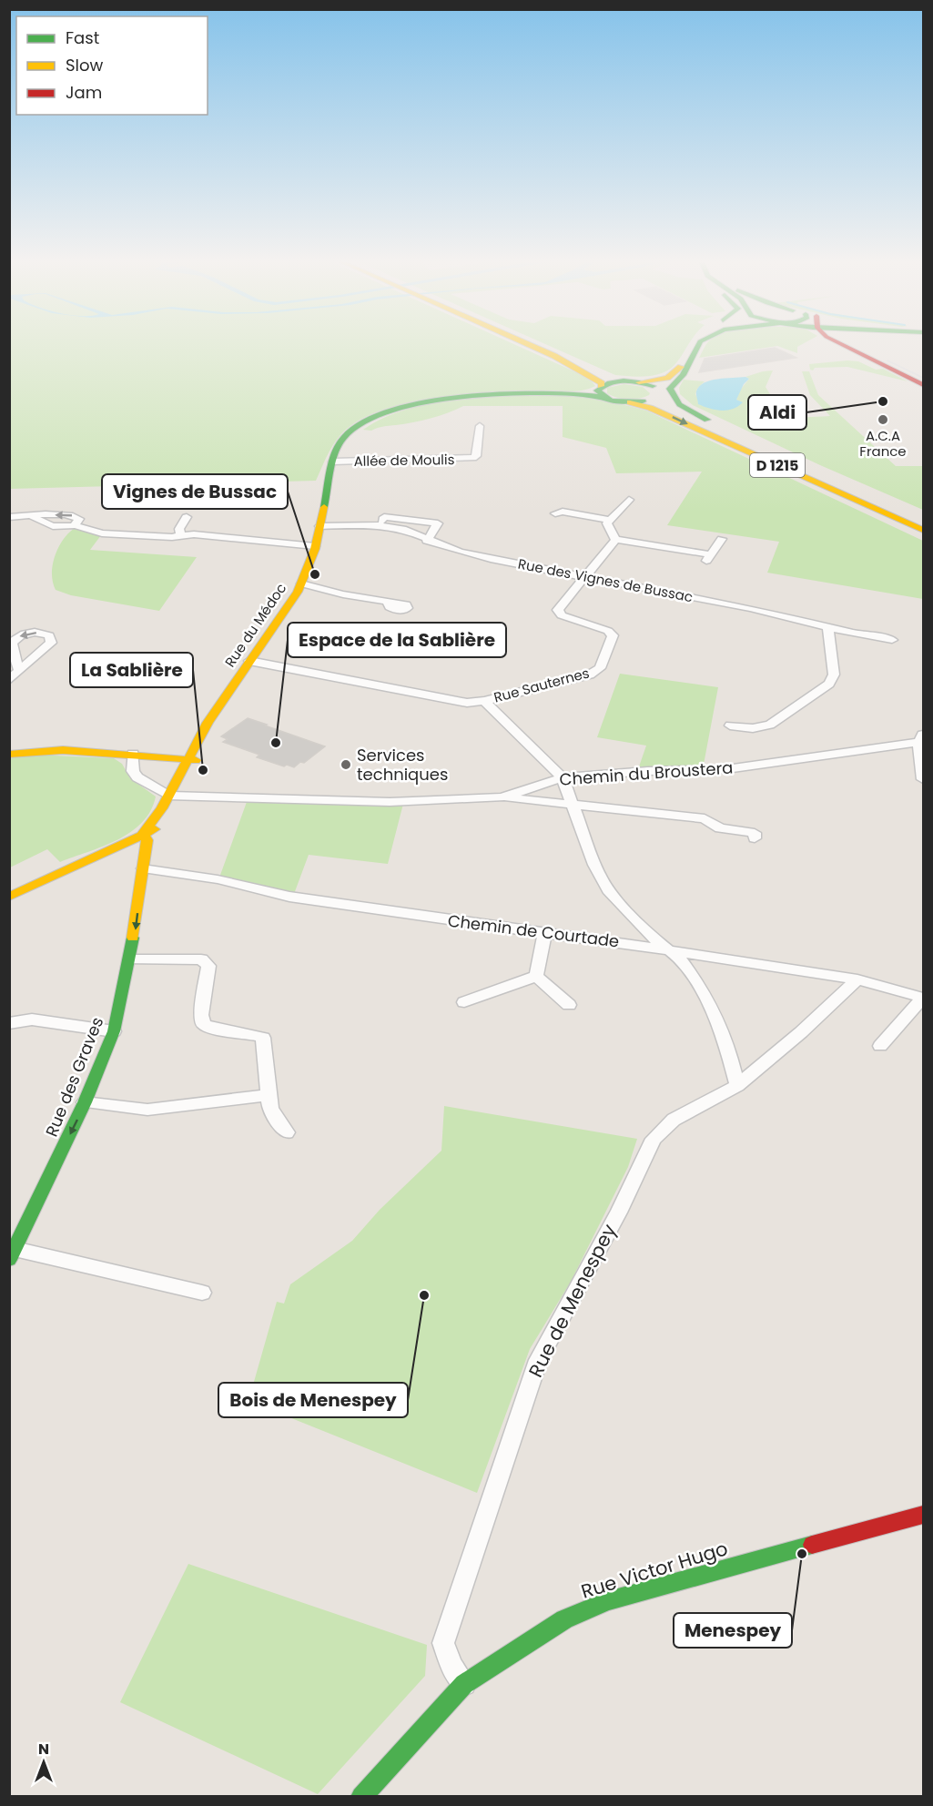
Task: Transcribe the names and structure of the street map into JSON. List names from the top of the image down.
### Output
{
  "streets": {
    "main road": [
      "D 1215",
      "Rue du Médoc",
      "Rue des Graves",
      "Rue Victor Hugo"
    ],
    "street": [
      "Allée de Moulis",
      "Rue des Vignes de Bussac",
      "Rue Sauternes",
      "Chemin du Broustera",
      "Chemin de Courtade",
      "Rue de Menespey"
    ]
  },
  "crossings": [
    ["Allée de Moulis", "Rue du Médoc"],
    ["Rue des Vignes de Bussac", "Rue du Médoc"],
    ["Rue des Vignes de Bussac", "Rue Sauternes"],
    ["Rue du Médoc", "Rue Sauternes"],
    ["Rue du Médoc", "Chemin du Broustera"],
    ["Rue du Médoc", "Rue des Graves"],
    ["Chemin de Courtade", "Rue des Graves"],
    ["Chemin de Courtade", "Rue de Menespey"],
    ["Rue de Menespey", "Rue Victor Hugo"]
  ],
  "one_way": ["Rue des Graves"],
  "places": [
    "Aldi",
    "A.C.A France",
    "Vignes de Bussac",
    "Espace de la Sablière",
    "Services techniques",
    "La Sablière",
    "Bois de Menespey",
    "Menespey"
  ],
  "legend": ["Fast", "Slow", "Jam"],
  "north": "top"
}
